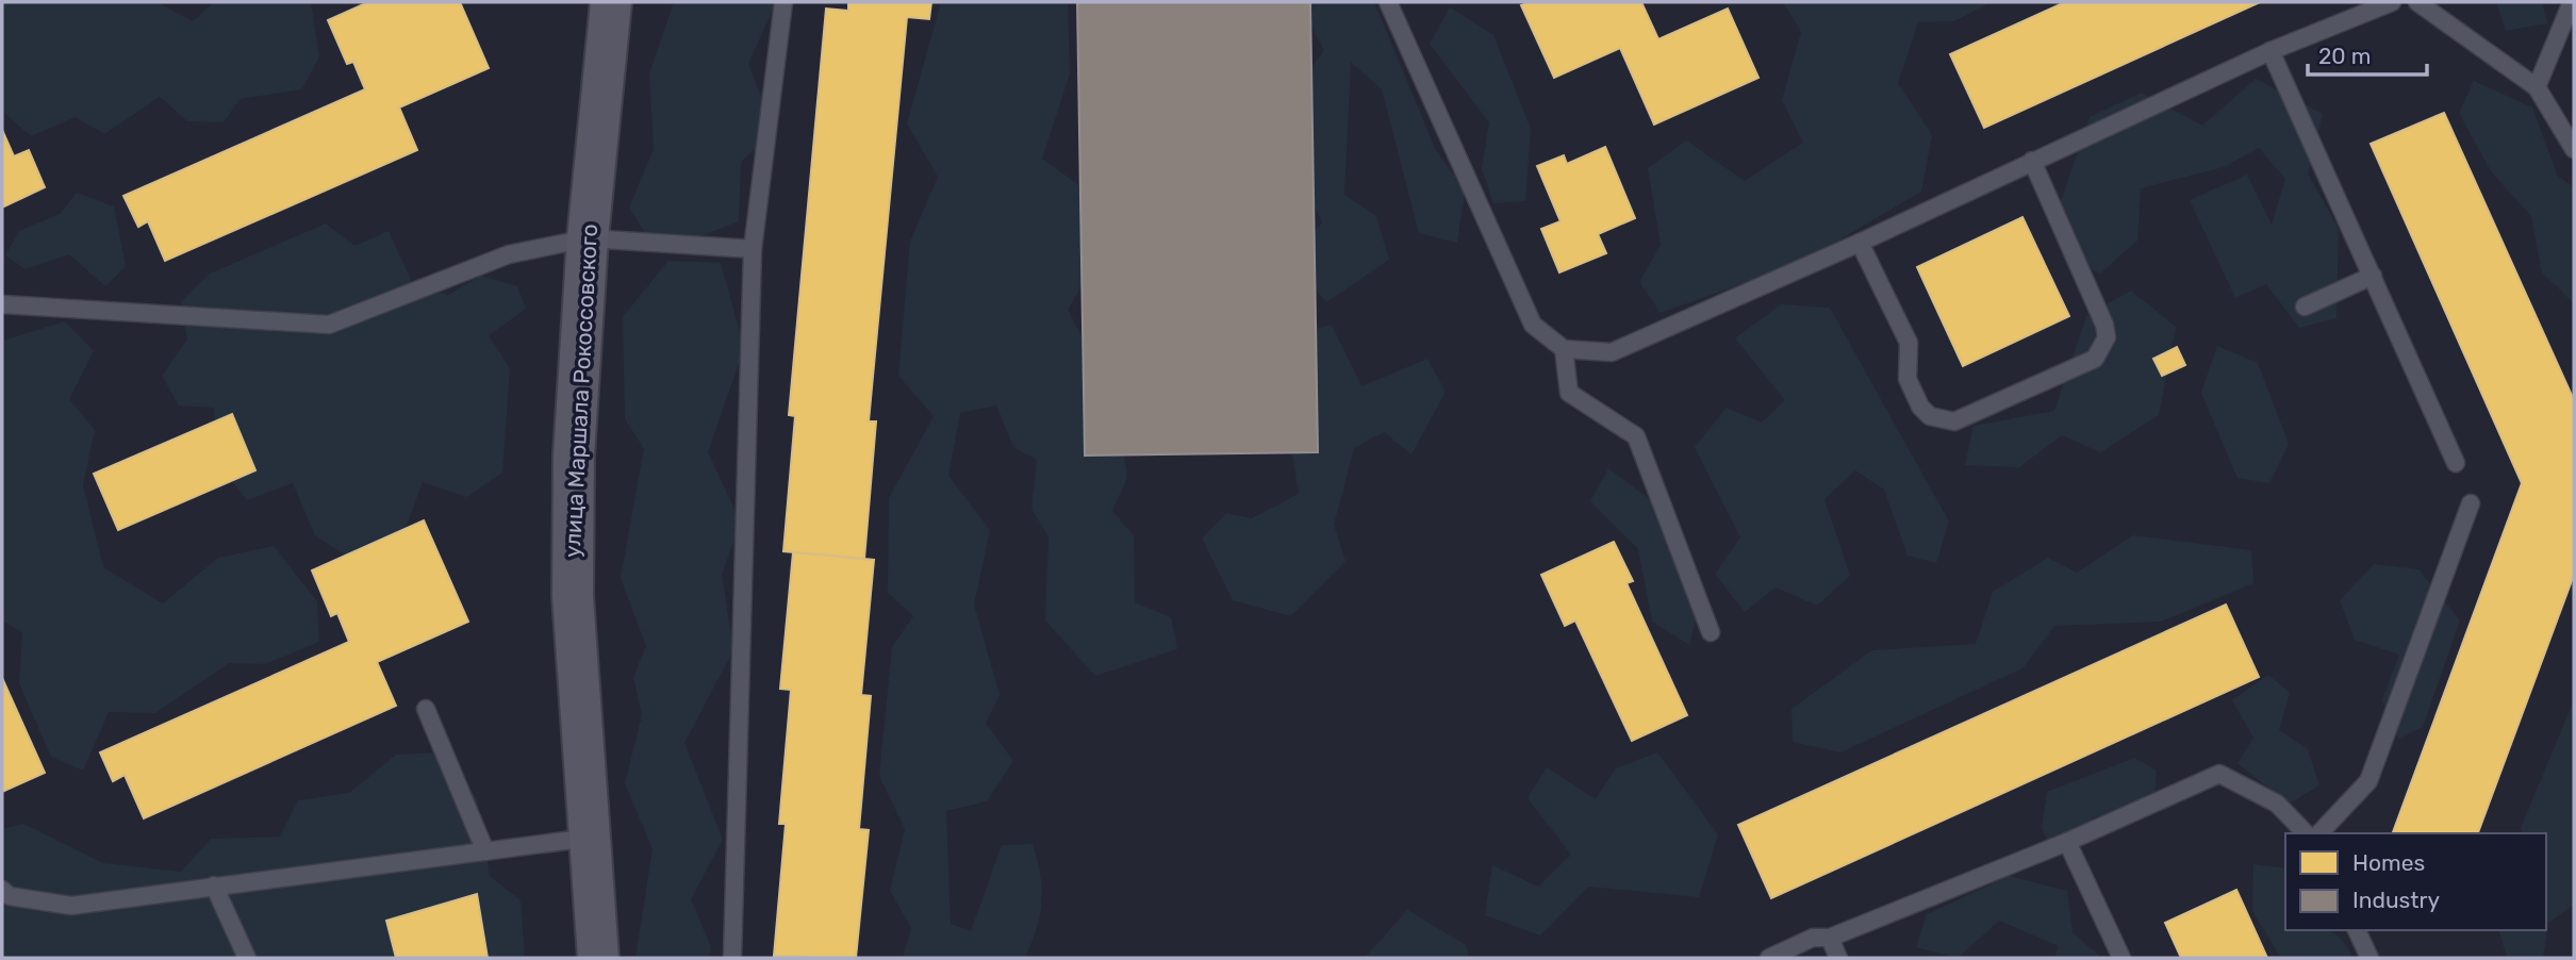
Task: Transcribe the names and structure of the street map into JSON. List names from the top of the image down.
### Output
{
  "streets": {
    "street": ["улица Маршала Рокоссовского"]
  },
  "legend": ["Homes", "Industry"],
  "scale_bar": "20 m"
}
